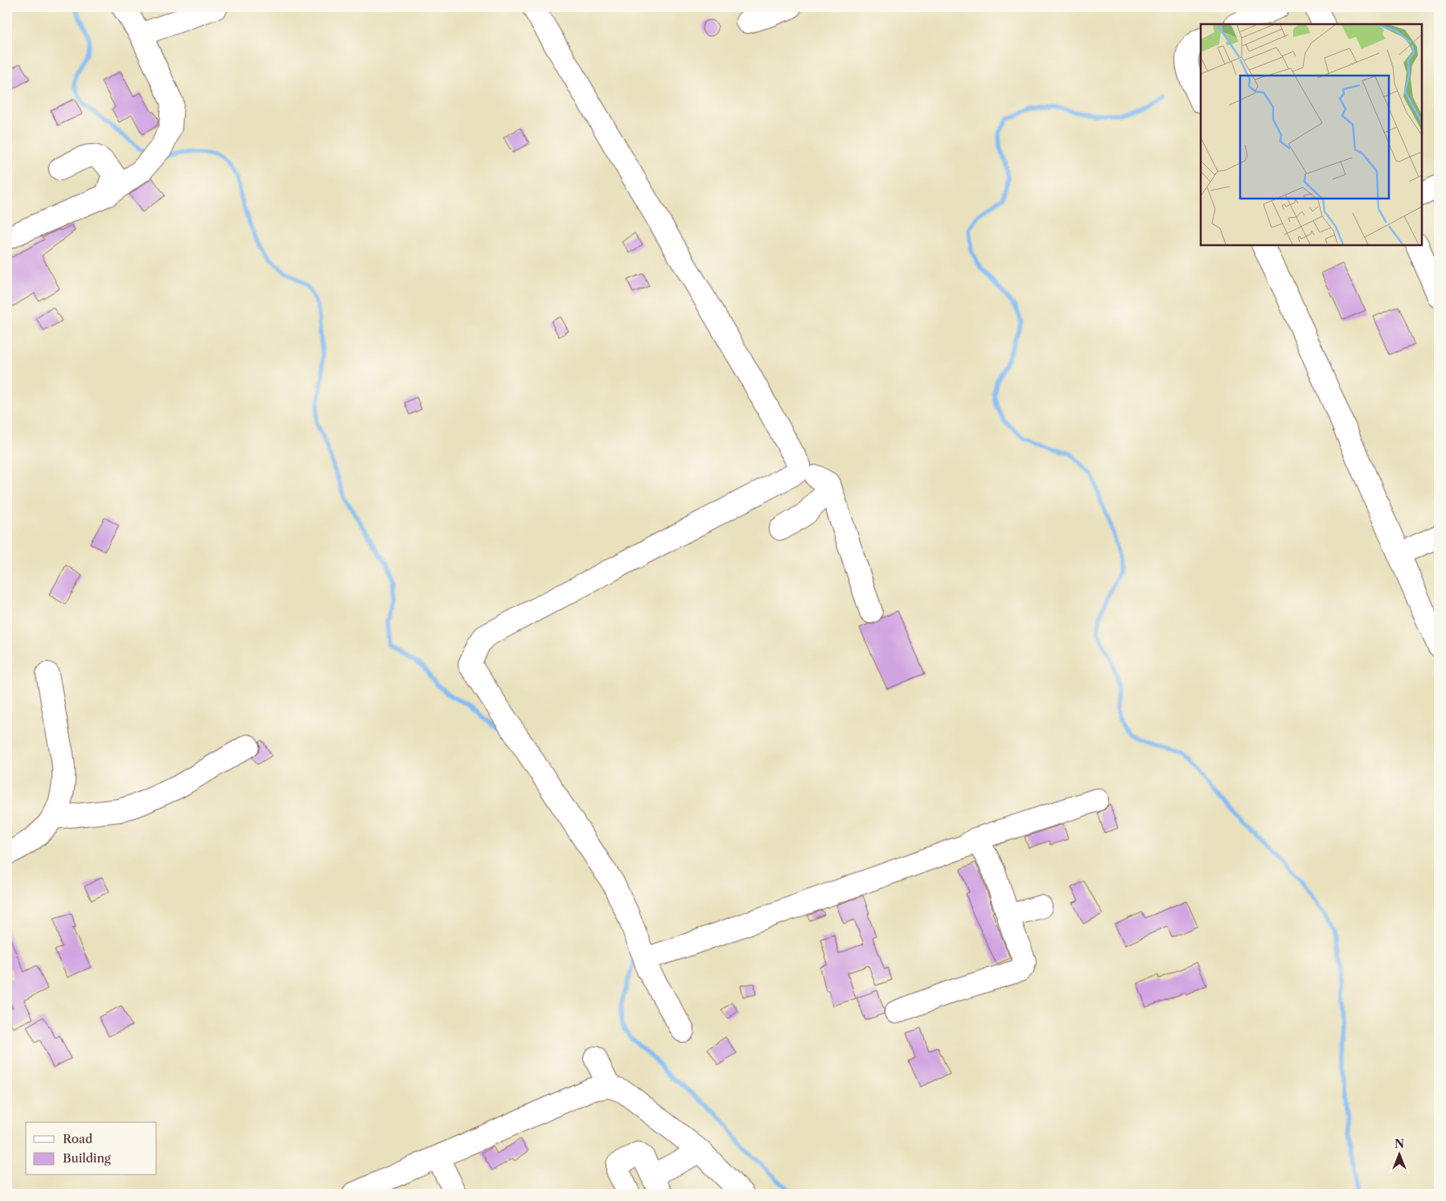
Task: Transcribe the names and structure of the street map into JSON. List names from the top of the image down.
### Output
{
  "legend": ["Road", "Building"],
  "north": "top"
}
